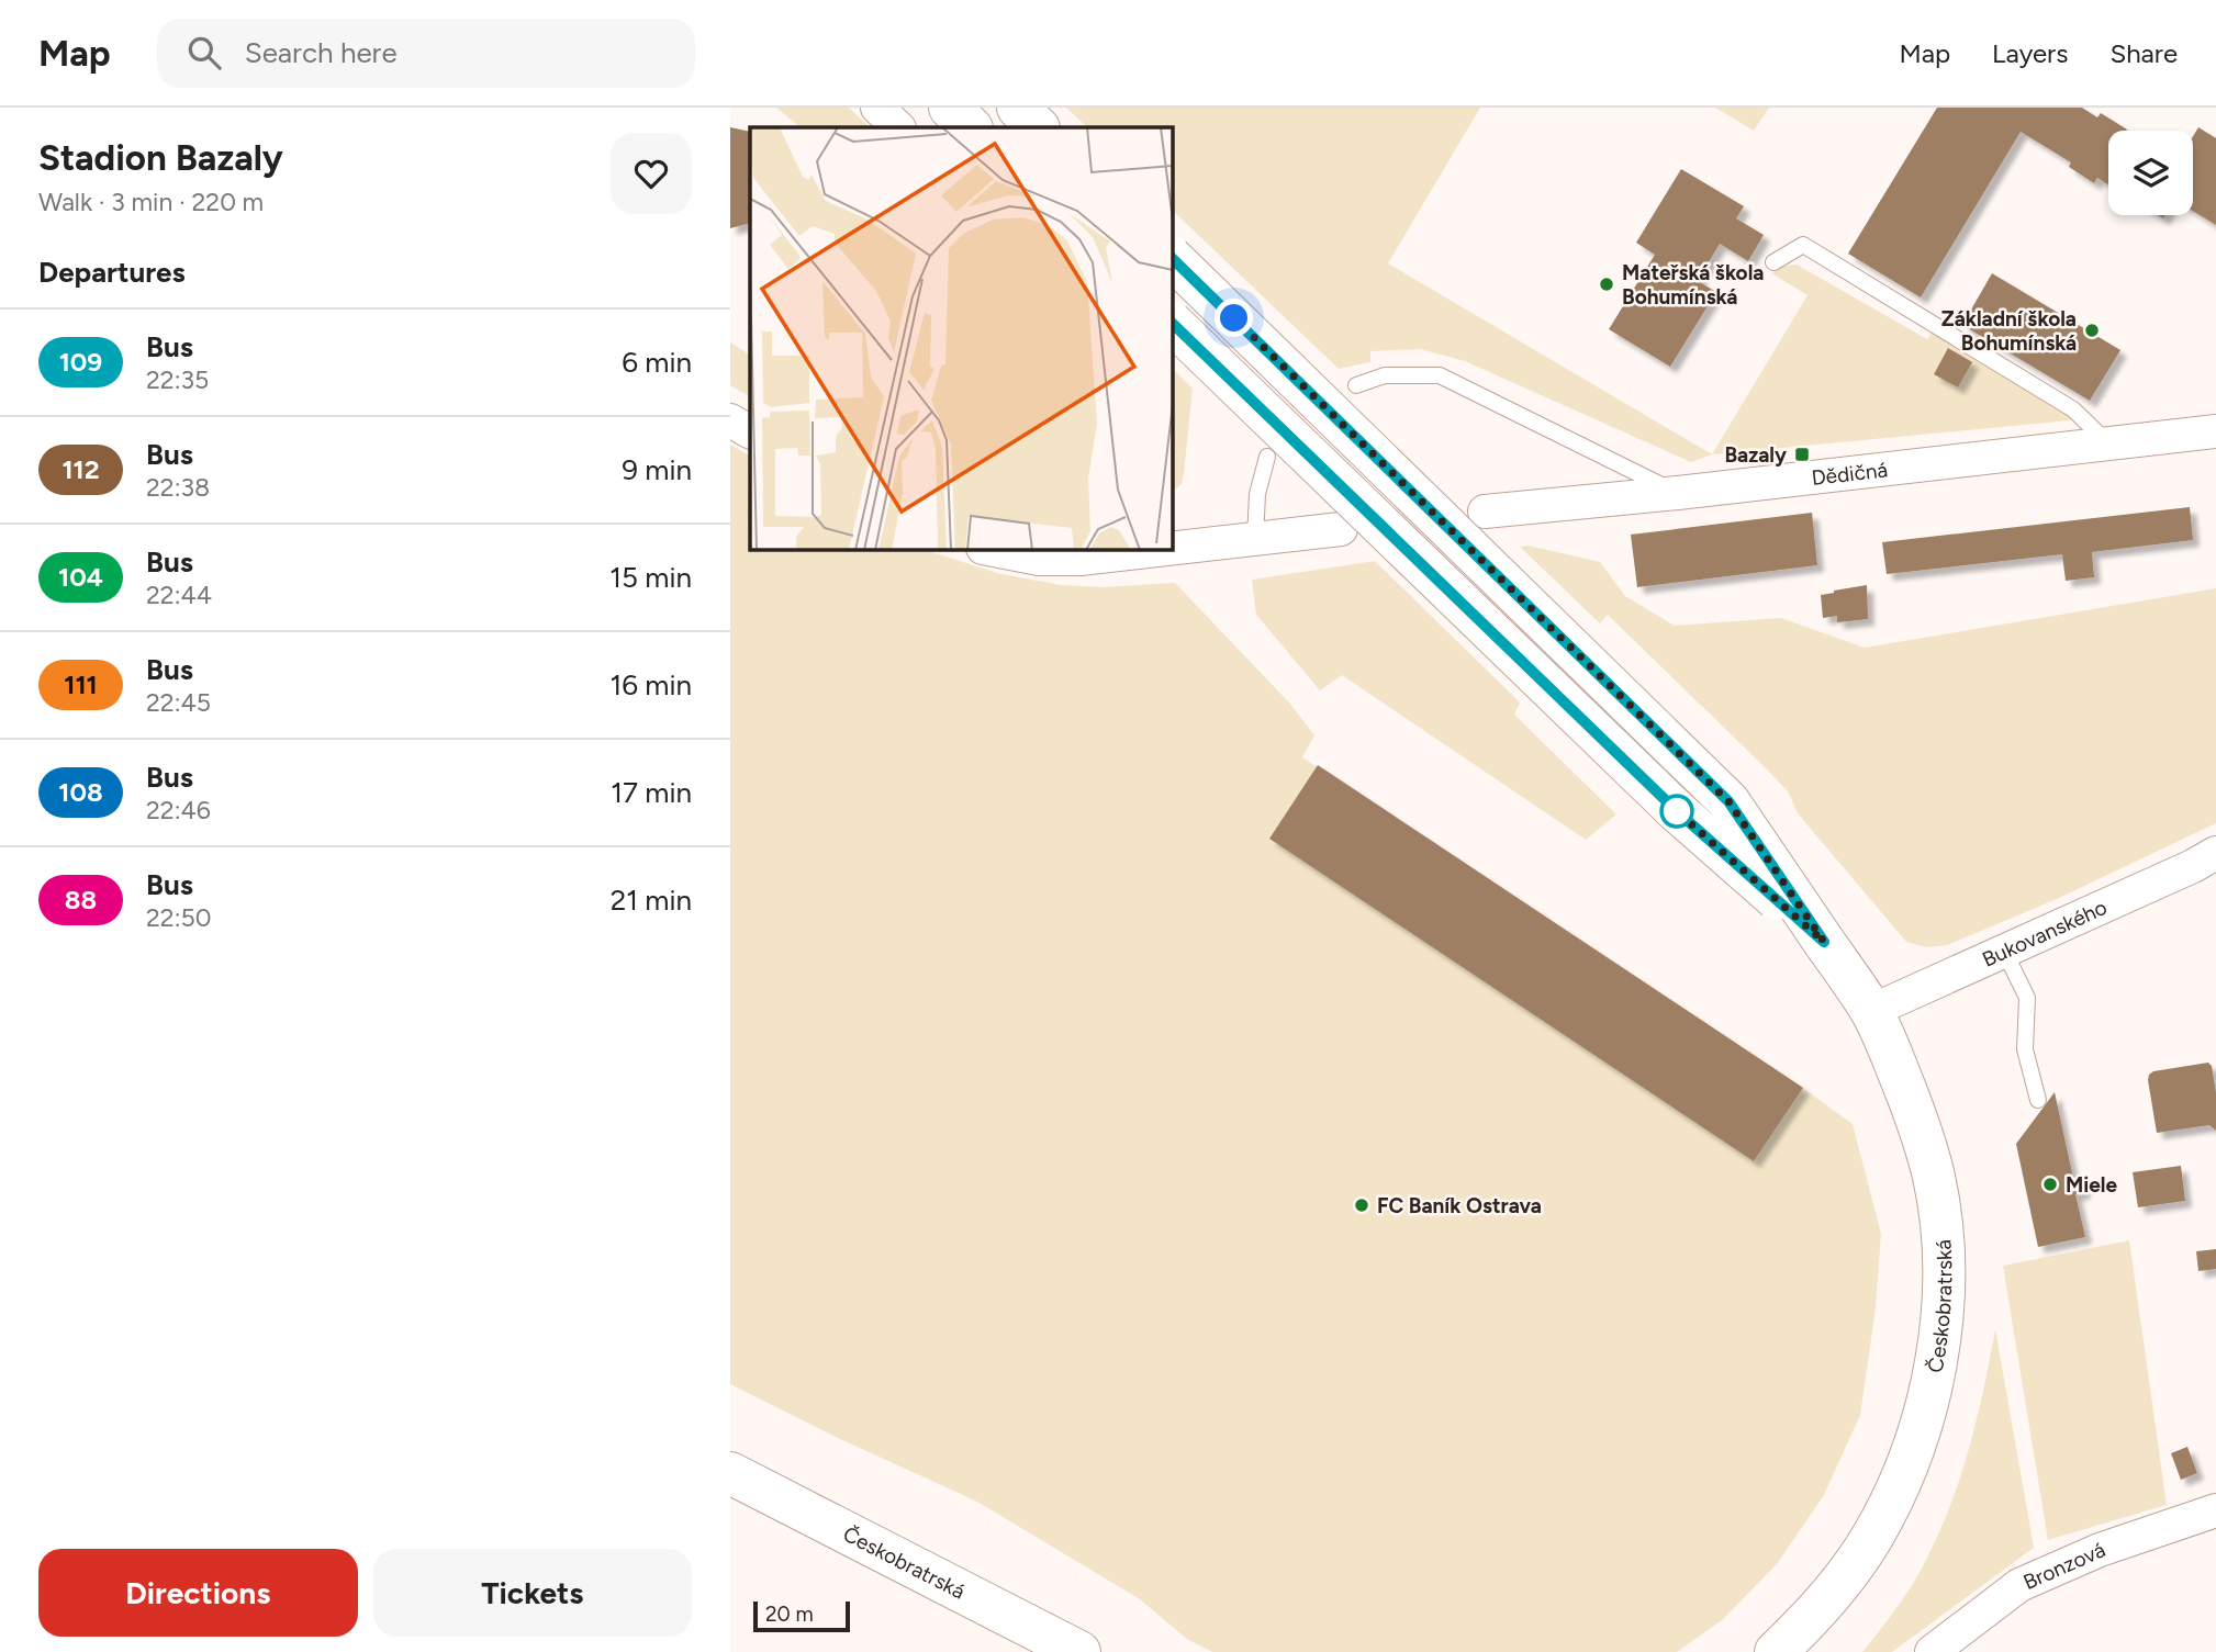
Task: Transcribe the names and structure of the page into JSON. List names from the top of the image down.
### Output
{
  "streets": {
    "street": [
      "Dědičná",
      "Bukovanského",
      "Českobratrská",
      "Bronzová"
    ]
  },
  "crossings": [
    ["Bukovanského", "Českobratrská"]
  ],
  "places": {
    "other": [
      "Mateřská škola Bohumínská",
      "Základní škola Bohumínská",
      "Miele",
      "FC Baník Ostrava"
    ],
    "transit": ["Bazaly"]
  },
  "lines": ["bus line 109"],
  "scale_bar": "20 m",
  "page": {
    "header": "Map",
    "search": "Search here",
    "nav": ["Map", "Layers", "Share"],
    "heading": [
      ["Stadion Bazaly", "Walk · 3 min · 220 m"],
      "Departures"
    ],
    "list": [
      {
        "mark": "109",
        "name": "Bus",
        "note": "22:35",
        "value": "6 min"
      },
      {
        "mark": "112",
        "name": "Bus",
        "note": "22:38",
        "value": "9 min"
      },
      {
        "mark": "104",
        "name": "Bus",
        "note": "22:44",
        "value": "15 min"
      },
      {
        "mark": "111",
        "name": "Bus",
        "note": "22:45",
        "value": "16 min"
      },
      {
        "mark": "108",
        "name": "Bus",
        "note": "22:46",
        "value": "17 min"
      },
      {
        "mark": "88",
        "name": "Bus",
        "note": "22:50",
        "value": "21 min"
      }
    ],
    "buttons": ["Directions", "Tickets"],
    "scale": "20 m"
  }
}
